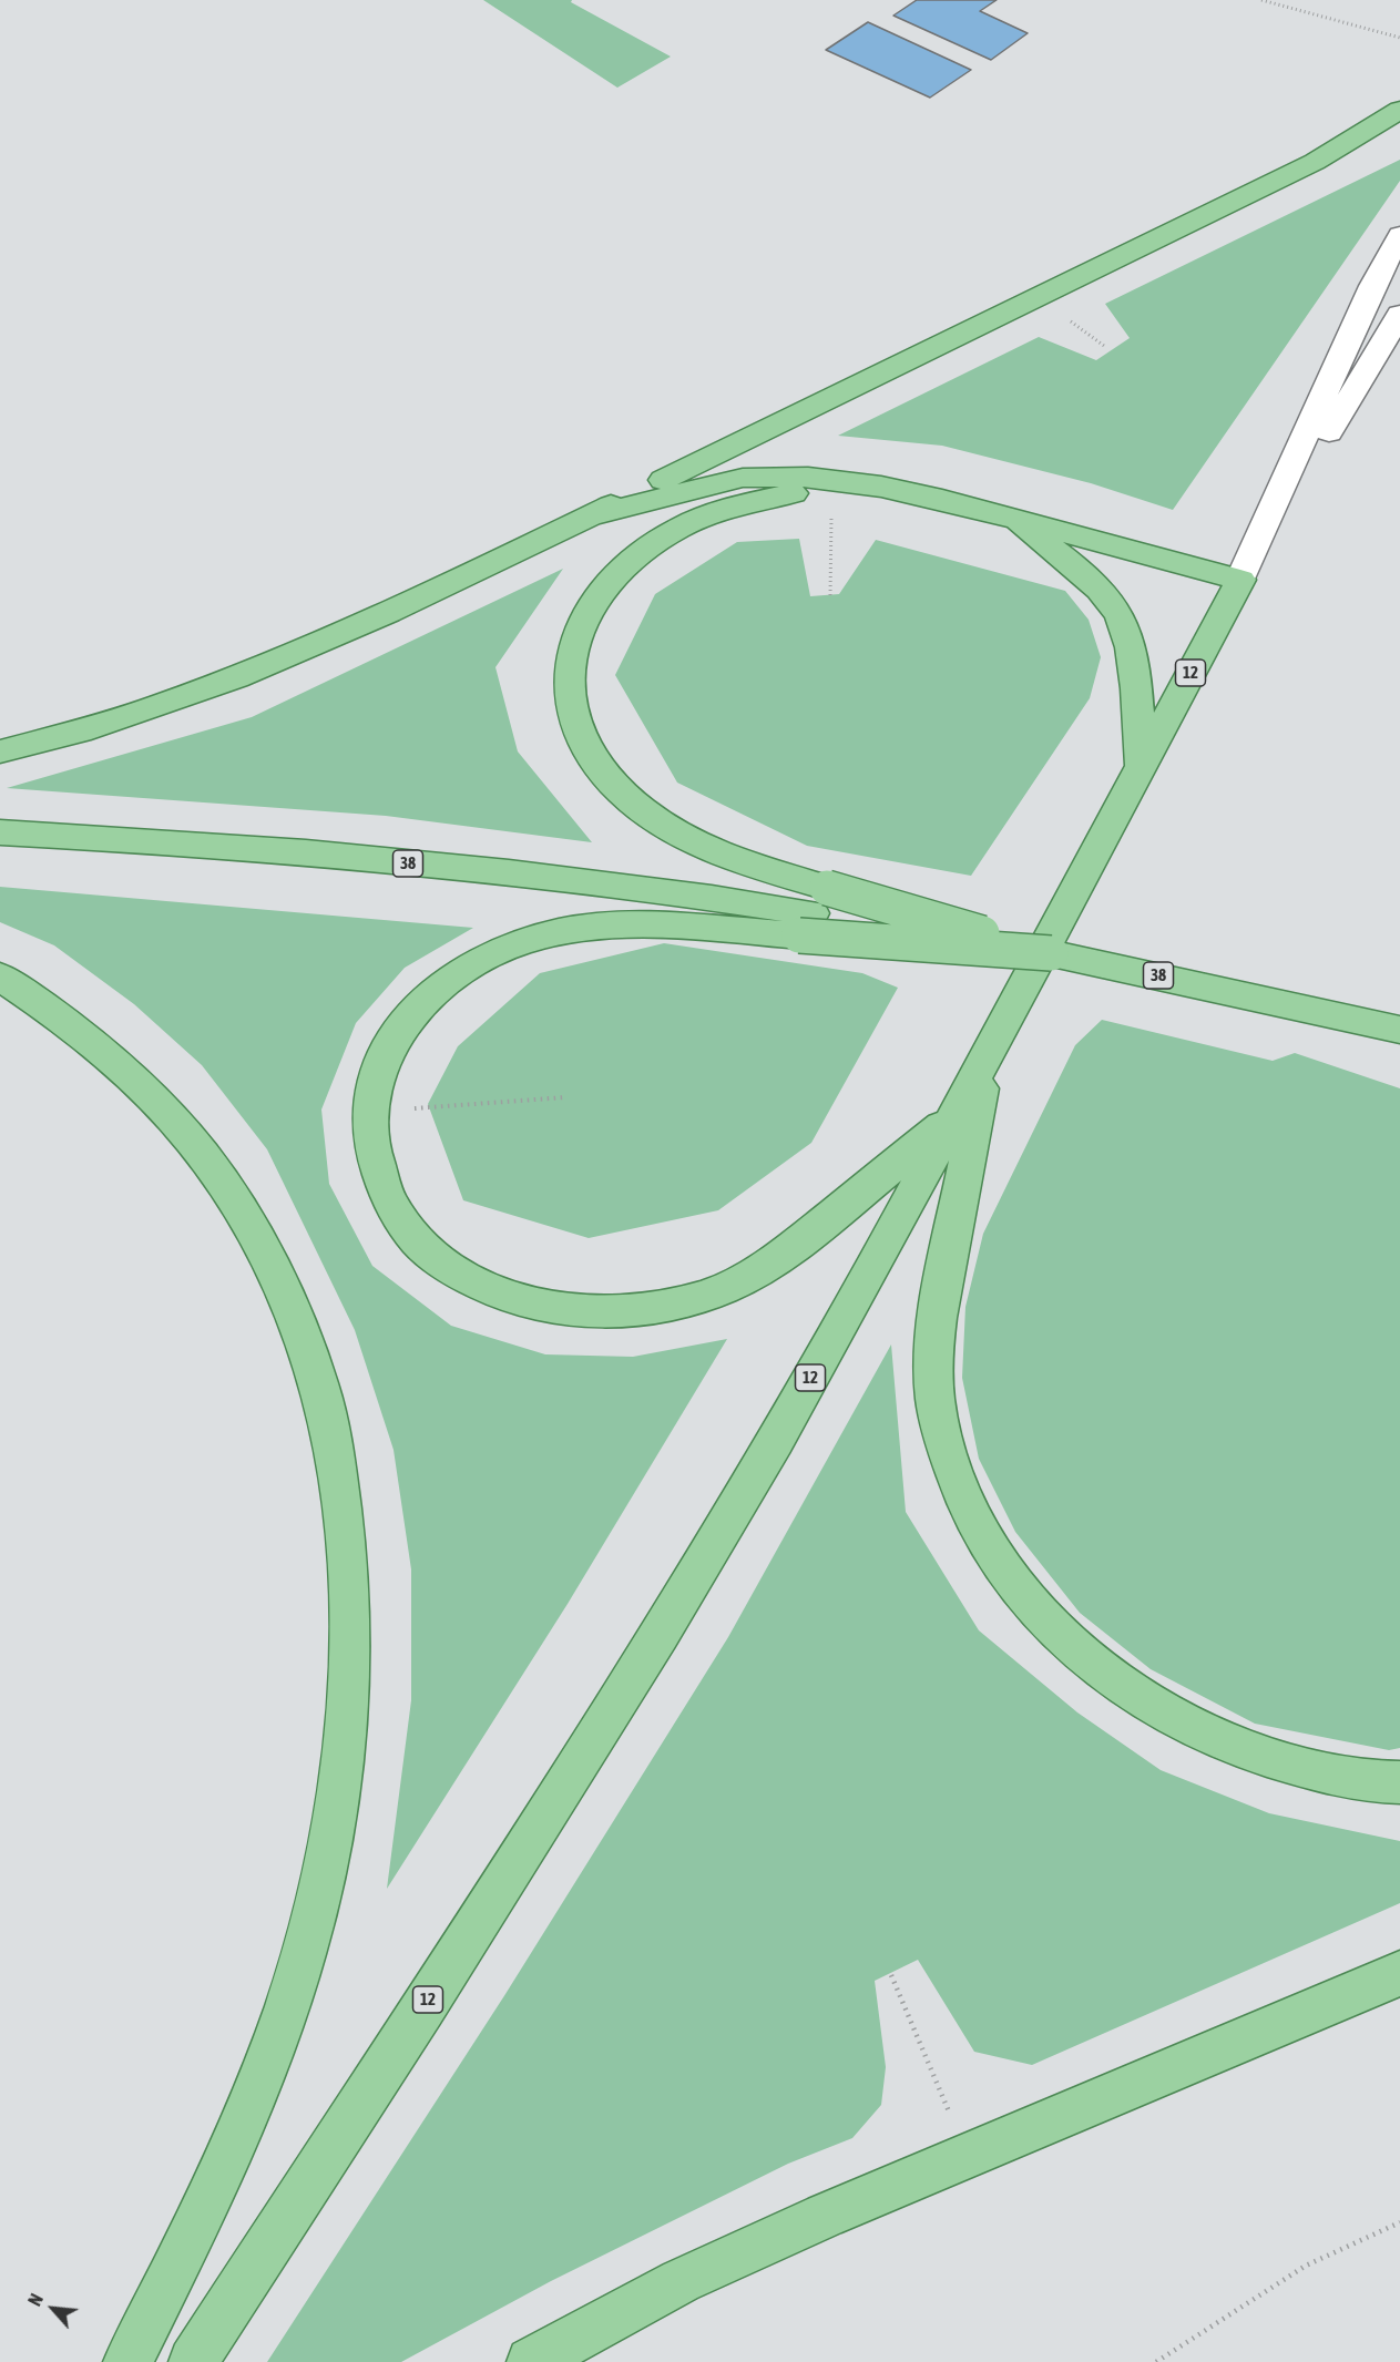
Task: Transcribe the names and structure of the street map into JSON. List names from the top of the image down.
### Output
{
  "streets": {
    "main road": ["12", "38"]
  },
  "north": "top left"
}
